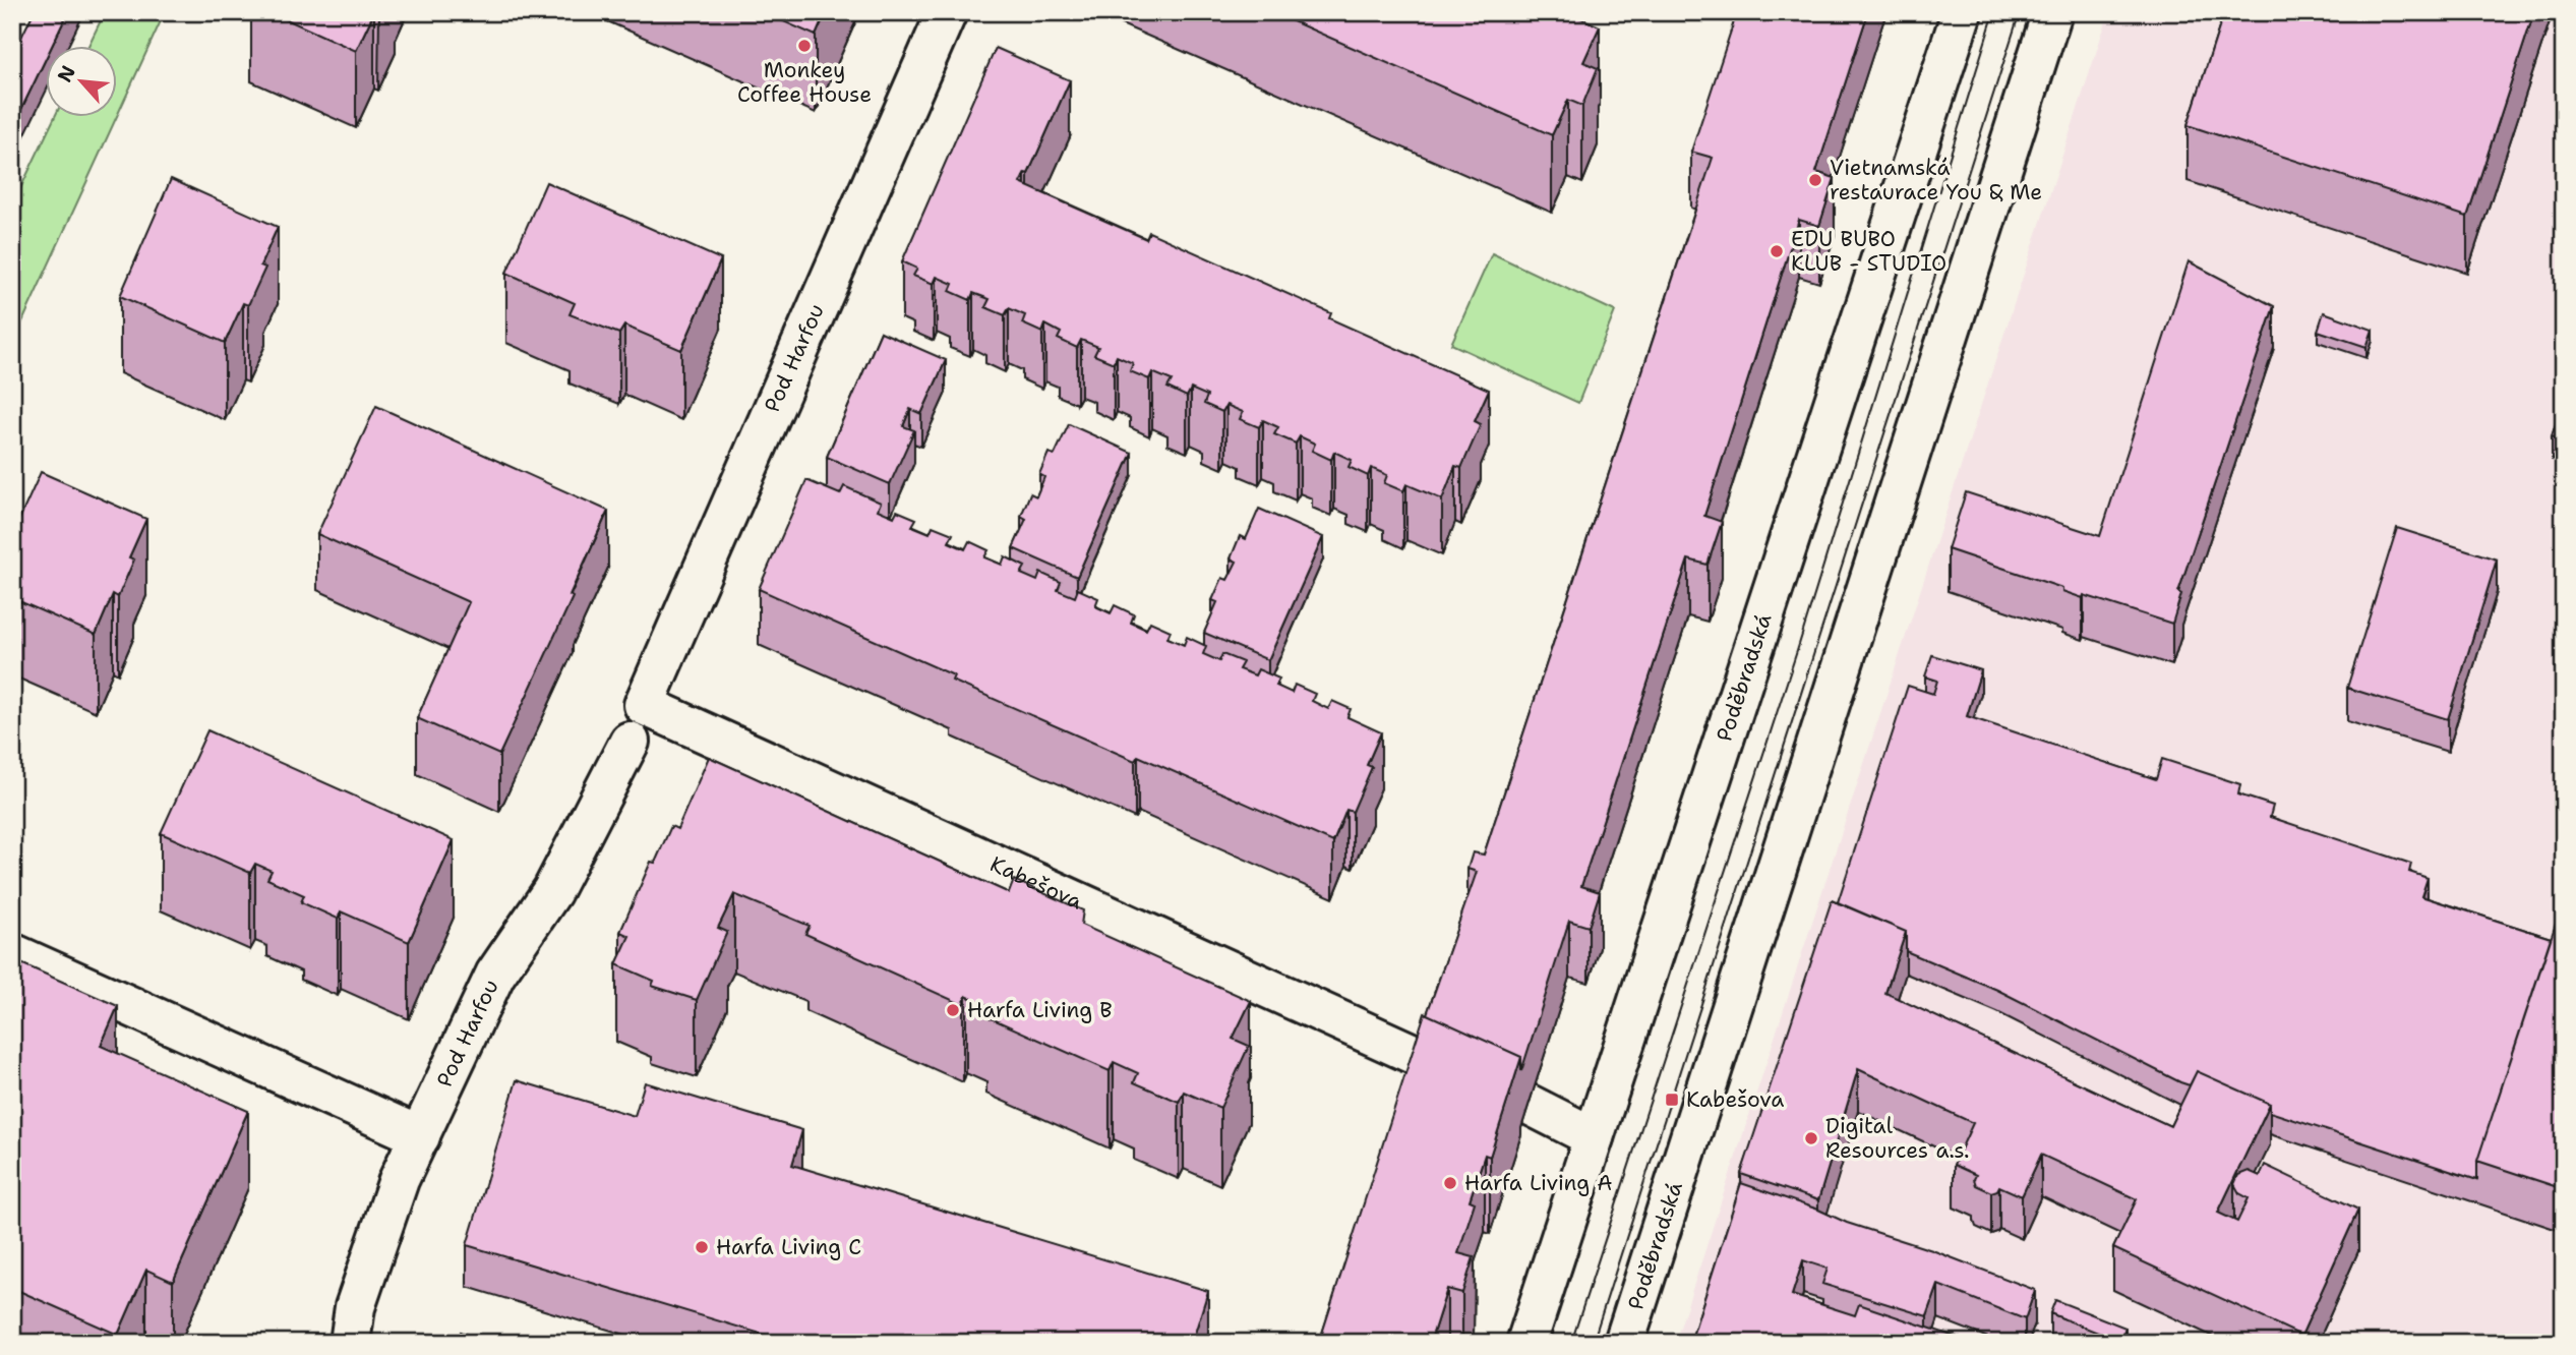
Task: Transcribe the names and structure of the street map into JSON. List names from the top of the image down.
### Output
{
  "streets": {
    "street": ["Pod Harfou", "Poděbradská", "Kabešova"]
  },
  "crossings": [
    ["Pod Harfou", "Kabešova"]
  ],
  "places": {
    "other": [
      "Monkey Coffee House",
      "Vietnamská restaurace You & Me",
      "EDU BUBO KLUB - STUDIO",
      "Harfa Living B",
      "Digital Resources a.s.",
      "Harfa Living A",
      "Harfa Living C"
    ],
    "transit": ["Kabešova"]
  },
  "north": "top left"
}
